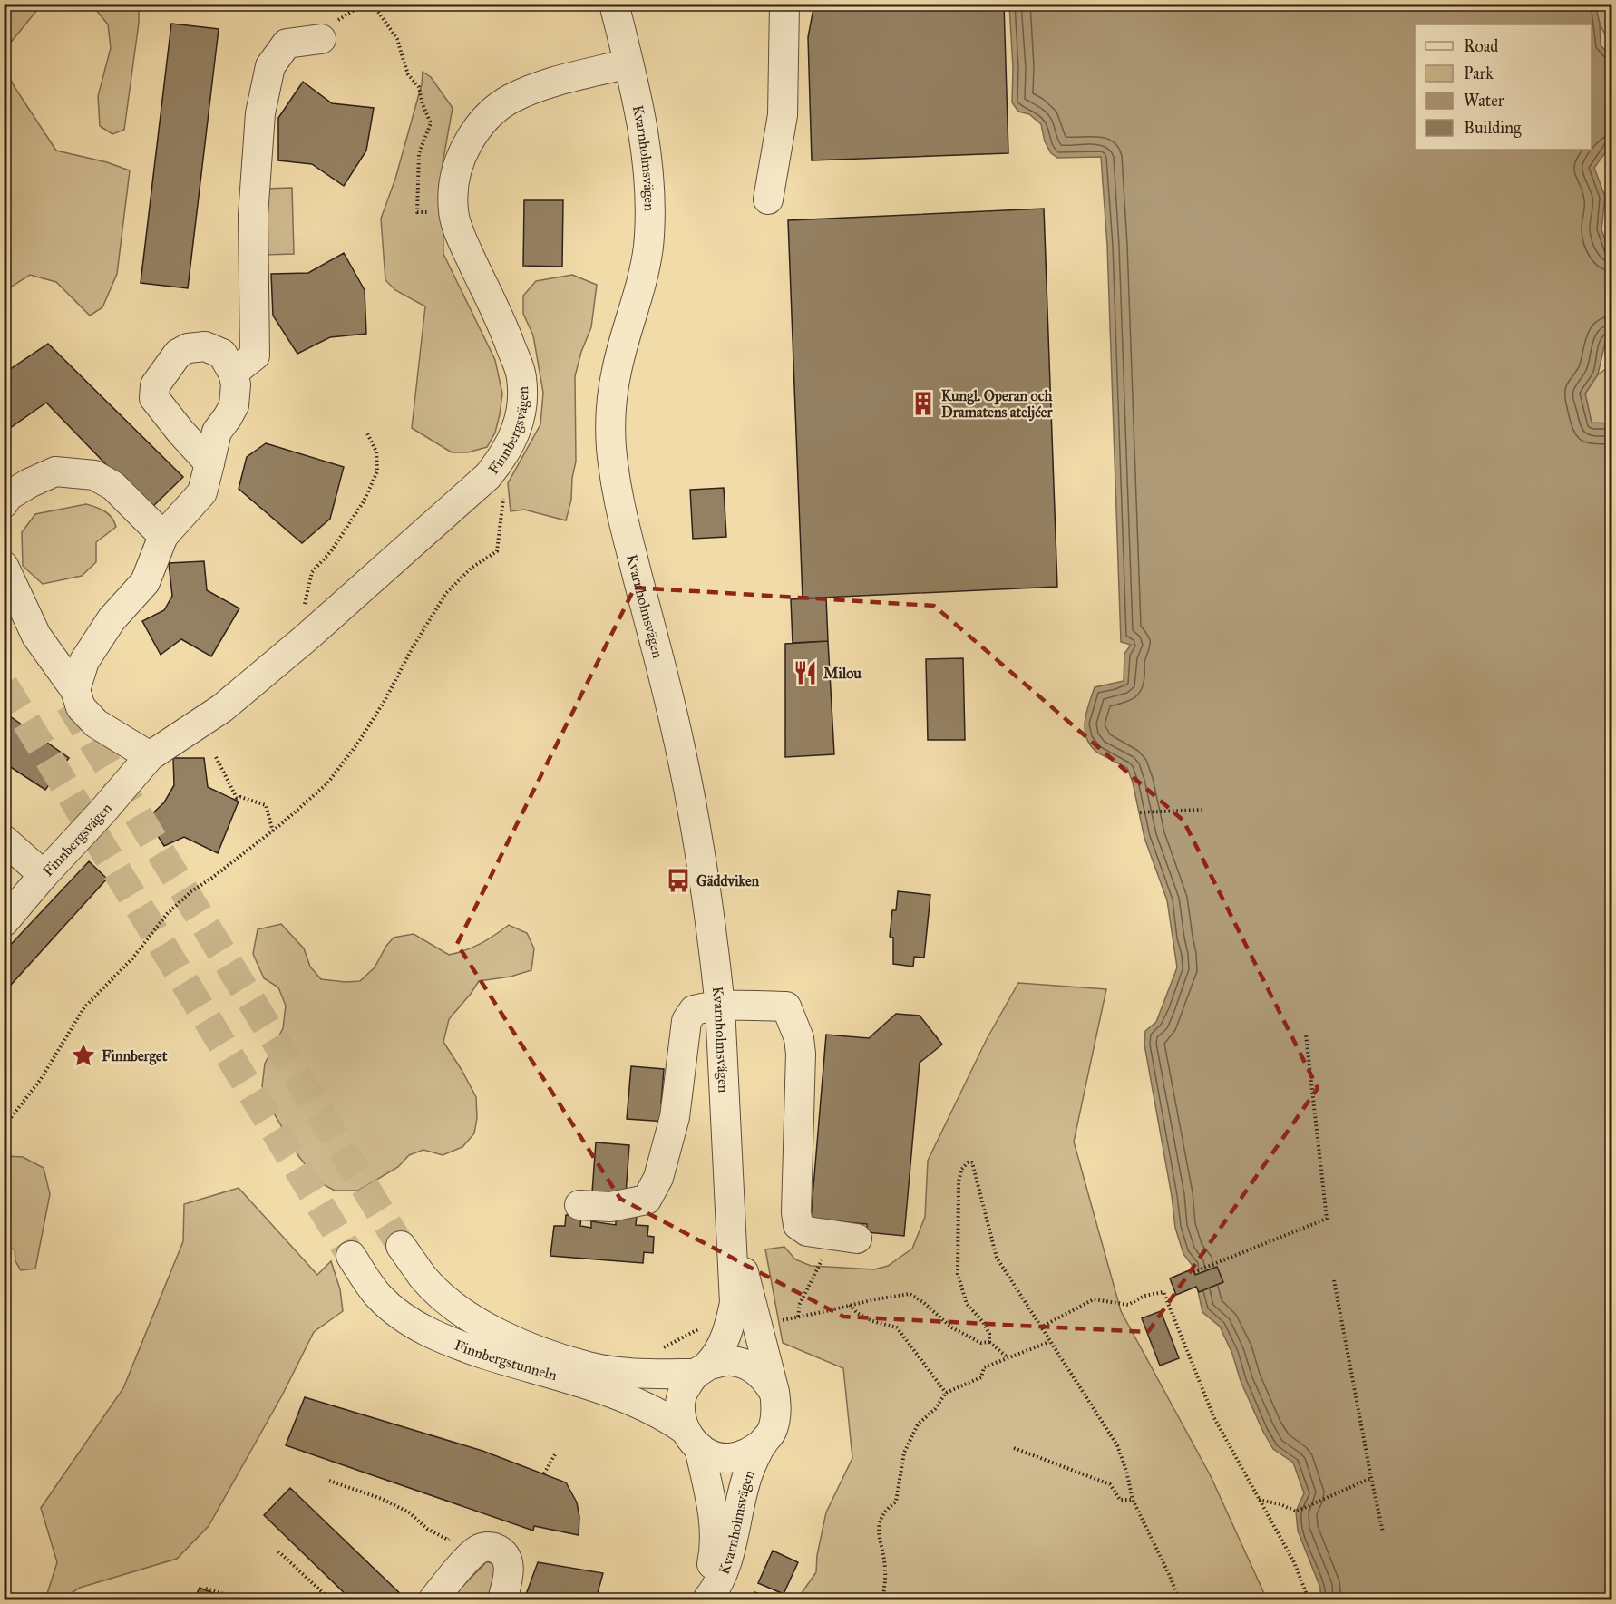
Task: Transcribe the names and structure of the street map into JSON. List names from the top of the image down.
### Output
{
  "streets": {
    "street": ["Kvarnholmsvägen", "Finnbergsvägen", "Finnbergstunneln"]
  },
  "crossings": [
    ["Kvarnholmsvägen", "Finnbergsvägen"],
    ["Kvarnholmsvägen", "Finnbergstunneln"]
  ],
  "places": {
    "building": ["Kungl. Operan och Dramatens ateljéer"],
    "restaurant": ["Milou"],
    "bus stop": ["Gäddviken"],
    "place": ["Finnberget"]
  },
  "legend": [
    "Road",
    "Park",
    "Water",
    "Building"
  ]
}
